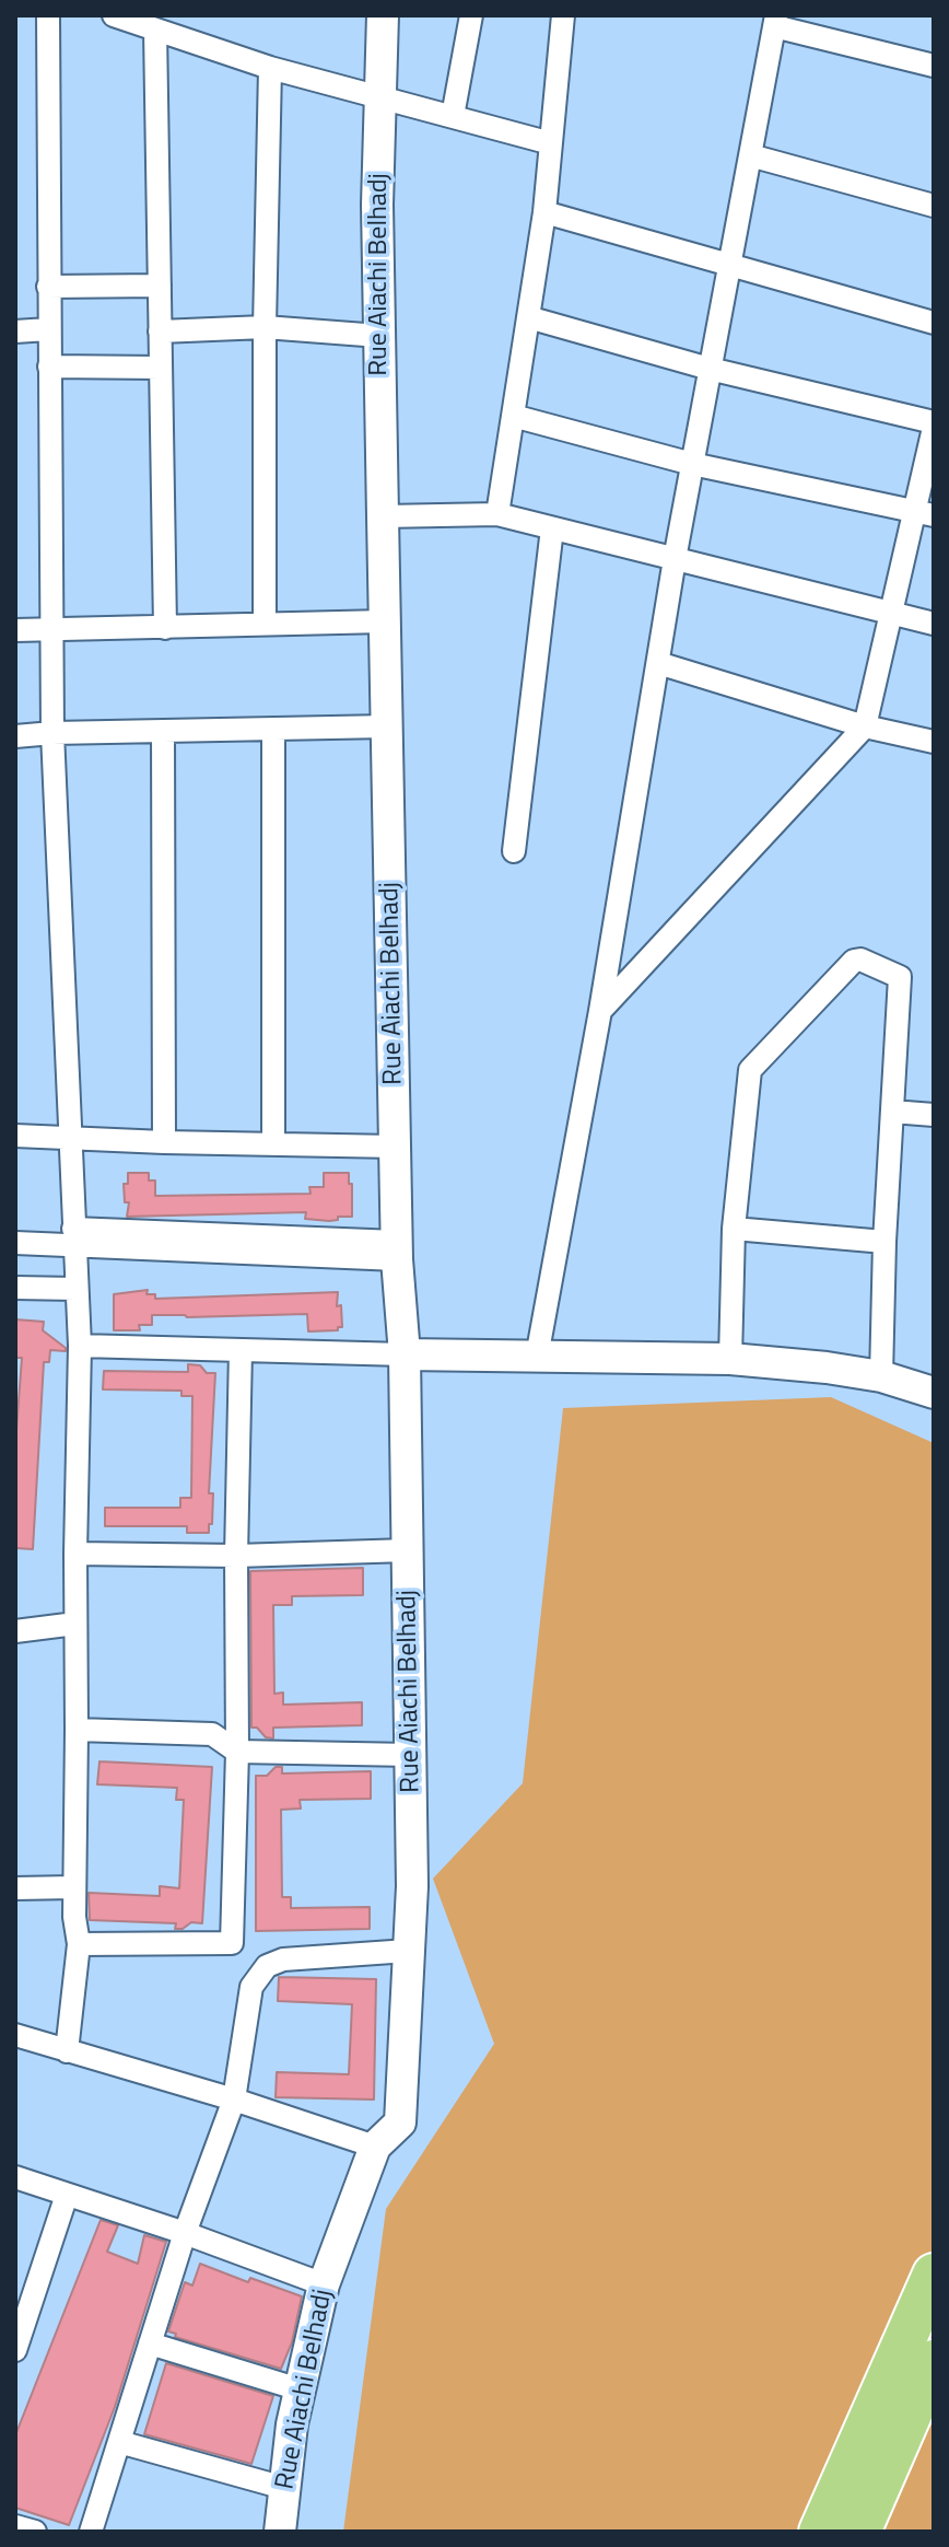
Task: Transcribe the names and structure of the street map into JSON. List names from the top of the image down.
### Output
{
  "streets": {
    "street": ["Rue Aiachi Belhadj"]
  }
}
